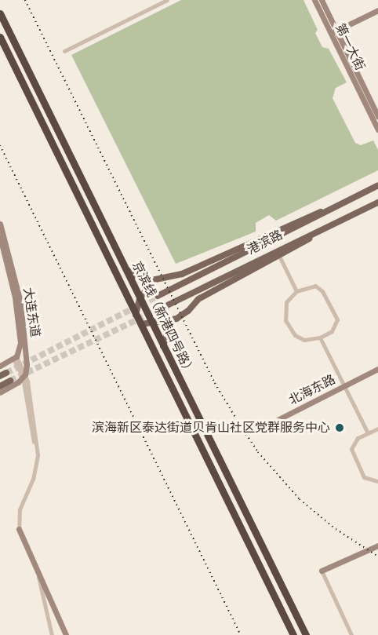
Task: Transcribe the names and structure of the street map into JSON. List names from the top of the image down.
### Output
{
  "streets": {
    "highway": ["京滨线（新港四号路）"],
    "main road": [
      "第一大街",
      "港滨路",
      "大连东道",
      "北海东路"
    ]
  },
  "places": ["滨海新区泰达街道贝肯山社区党群服务中心"]
}
